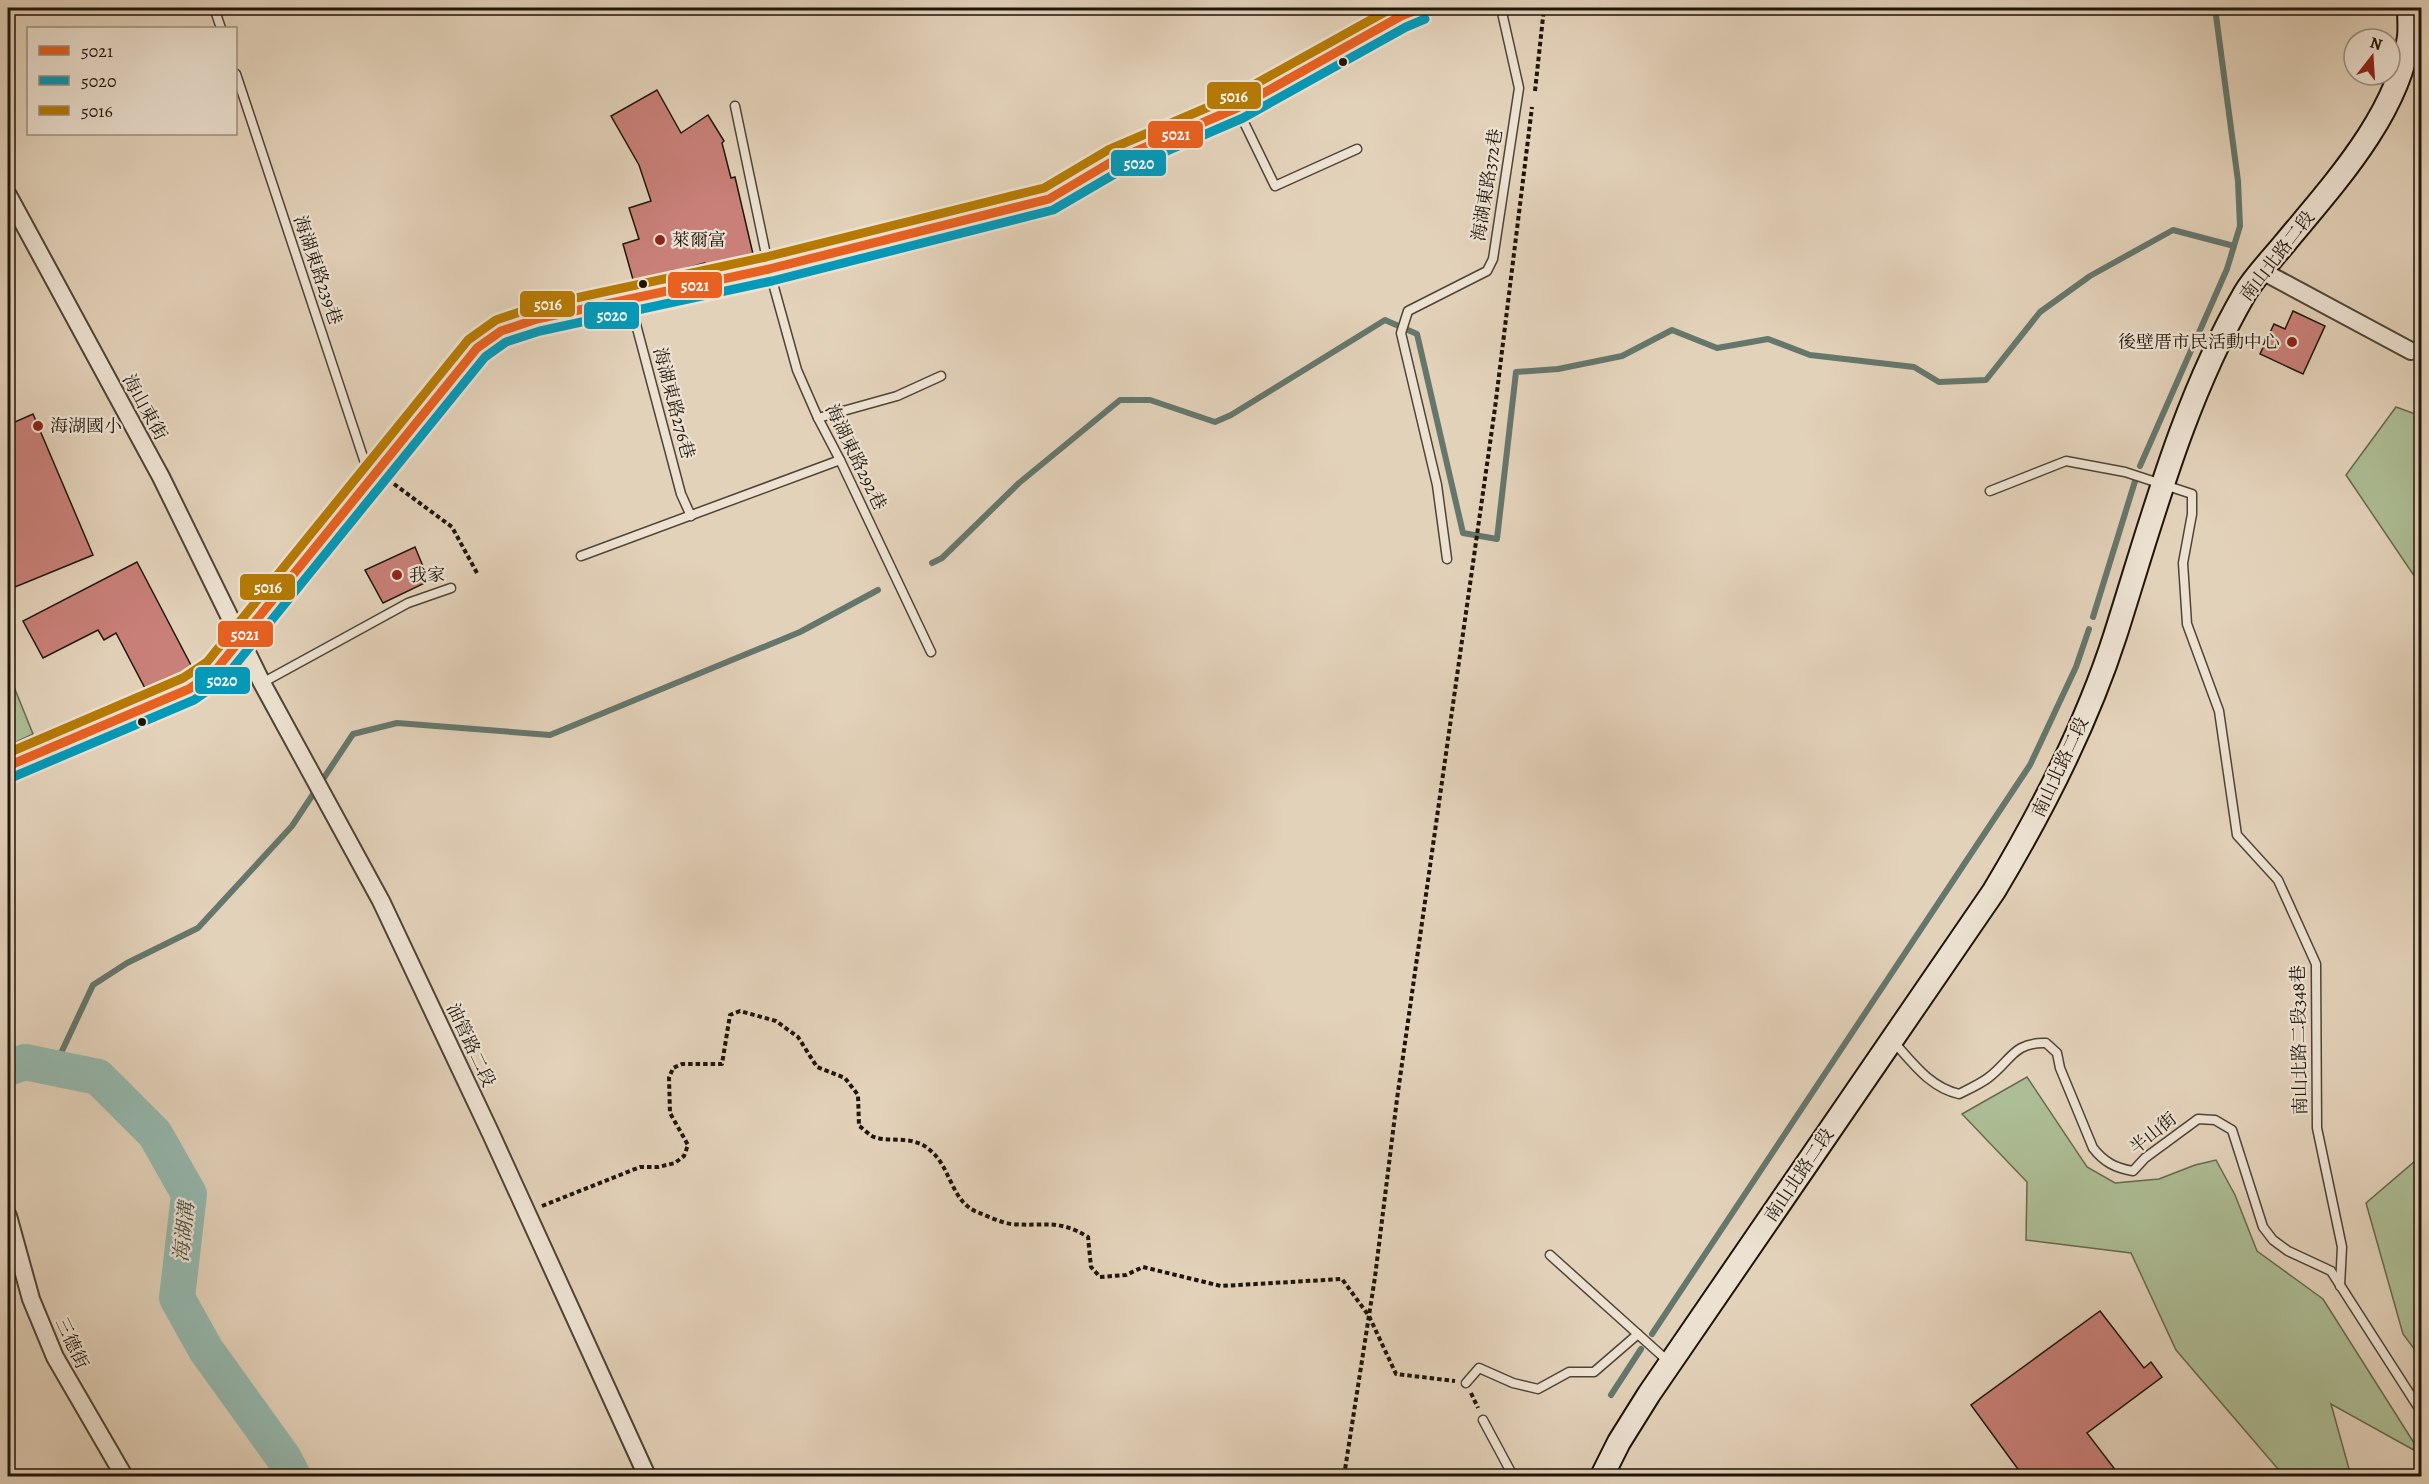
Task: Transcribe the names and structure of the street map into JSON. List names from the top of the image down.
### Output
{
  "streets": {
    "street": [
      "南山北路二段",
      "海山東街",
      "油管路二段",
      "三德街"
    ],
    "lane": [
      "海湖東路372巷",
      "海湖東路239巷",
      "海湖東路276巷",
      "海湖東路292巷",
      "南山北路二段348巷",
      "半山街"
    ]
  },
  "crossings": [
    ["南山北路二段", "南山北路二段348巷"],
    ["南山北路二段", "半山街"],
    ["海山東街", "油管路二段"],
    ["南山北路二段348巷", "半山街"]
  ],
  "water": ["海湖溝"],
  "places": [
    "萊爾富",
    "後壁厝市民活動中心",
    "海湖國小",
    "我家"
  ],
  "lines": ["transit line 5021", "transit line 5016", "transit line 5020"],
  "legend": ["5021", "5020", "5016"],
  "north": "top"
}
